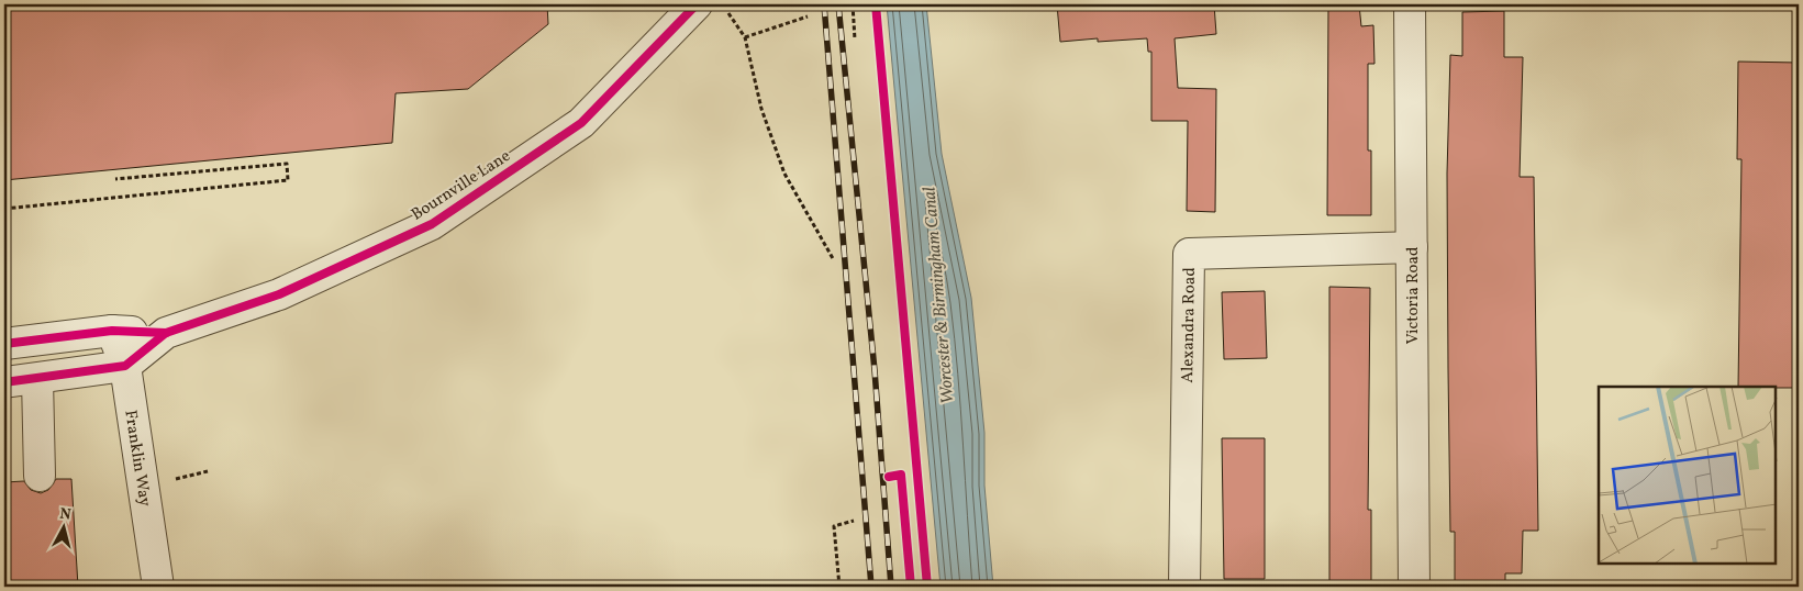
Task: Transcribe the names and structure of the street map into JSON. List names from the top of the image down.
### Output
{
  "streets": {
    "street": [
      "Bournville Lane",
      "Victoria Road",
      "Alexandra Road",
      "Franklin Way"
    ]
  },
  "crossings": [
    ["Bournville Lane", "Franklin Way"],
    ["Victoria Road", "Alexandra Road"]
  ],
  "water": ["Worcester & Birmingham Canal"],
  "north": "top"
}
